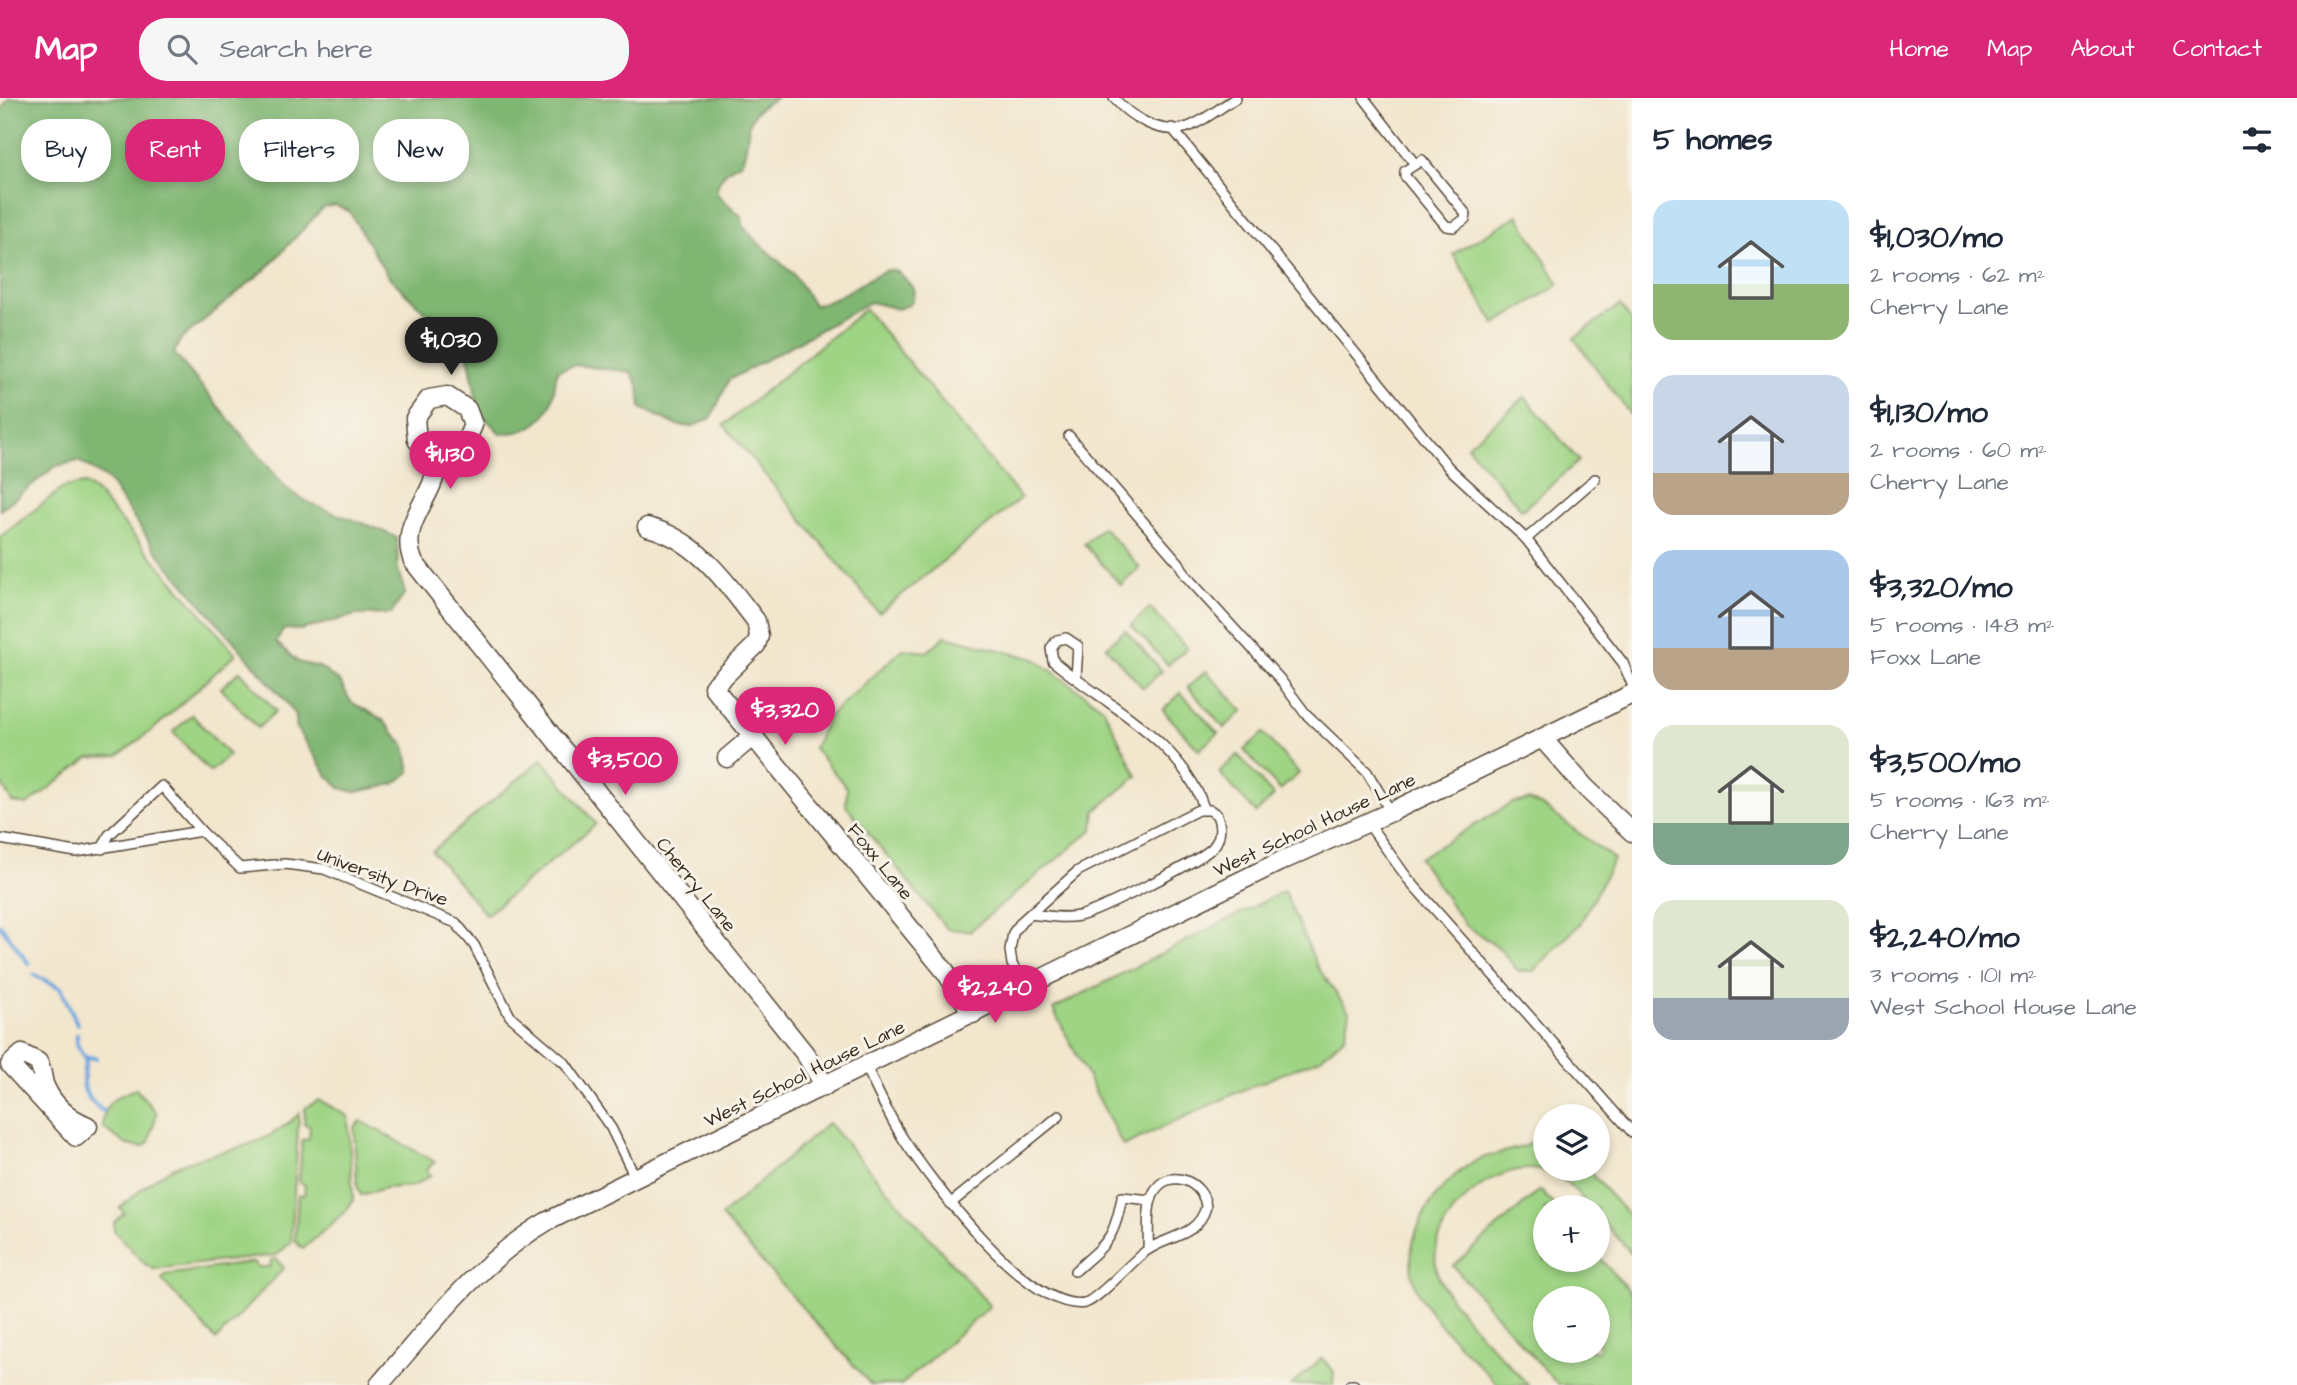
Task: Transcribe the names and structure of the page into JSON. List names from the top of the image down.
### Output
{
  "streets": {
    "street": ["West School House Lane", "Foxx Lane", "Cherry Lane"],
    "lane": ["University Drive"]
  },
  "crossings": [
    ["West School House Lane", "Foxx Lane"],
    ["West School House Lane", "University Drive"],
    ["West School House Lane", "Cherry Lane"]
  ],
  "page": {
    "header": "Map",
    "search": "Search here",
    "nav": [
      "Home",
      "Map",
      "About",
      "Contact"
    ],
    "heading": "5 homes",
    "chip": [
      "Buy",
      "Rent",
      "Filters",
      "New"
    ],
    "list": [
      {
        "name": "$1,030/mo",
        "note": "2 rooms · 62 m² · Cherry Lane"
      },
      {
        "name": "$1,130/mo",
        "note": "2 rooms · 60 m² · Cherry Lane"
      },
      {
        "name": "$3,320/mo",
        "note": "5 rooms · 148 m² · Foxx Lane"
      },
      {
        "name": "$3,500/mo",
        "note": "5 rooms · 163 m² · Cherry Lane"
      },
      {
        "name": "$2,240/mo",
        "note": "3 rooms · 101 m² · West School House Lane"
      }
    ],
    "price": [
      "$1,030",
      "$1,130",
      "$3,320",
      "$3,500",
      "$2,240"
    ],
    "map_buttons": ["+", "−"]
  }
}
